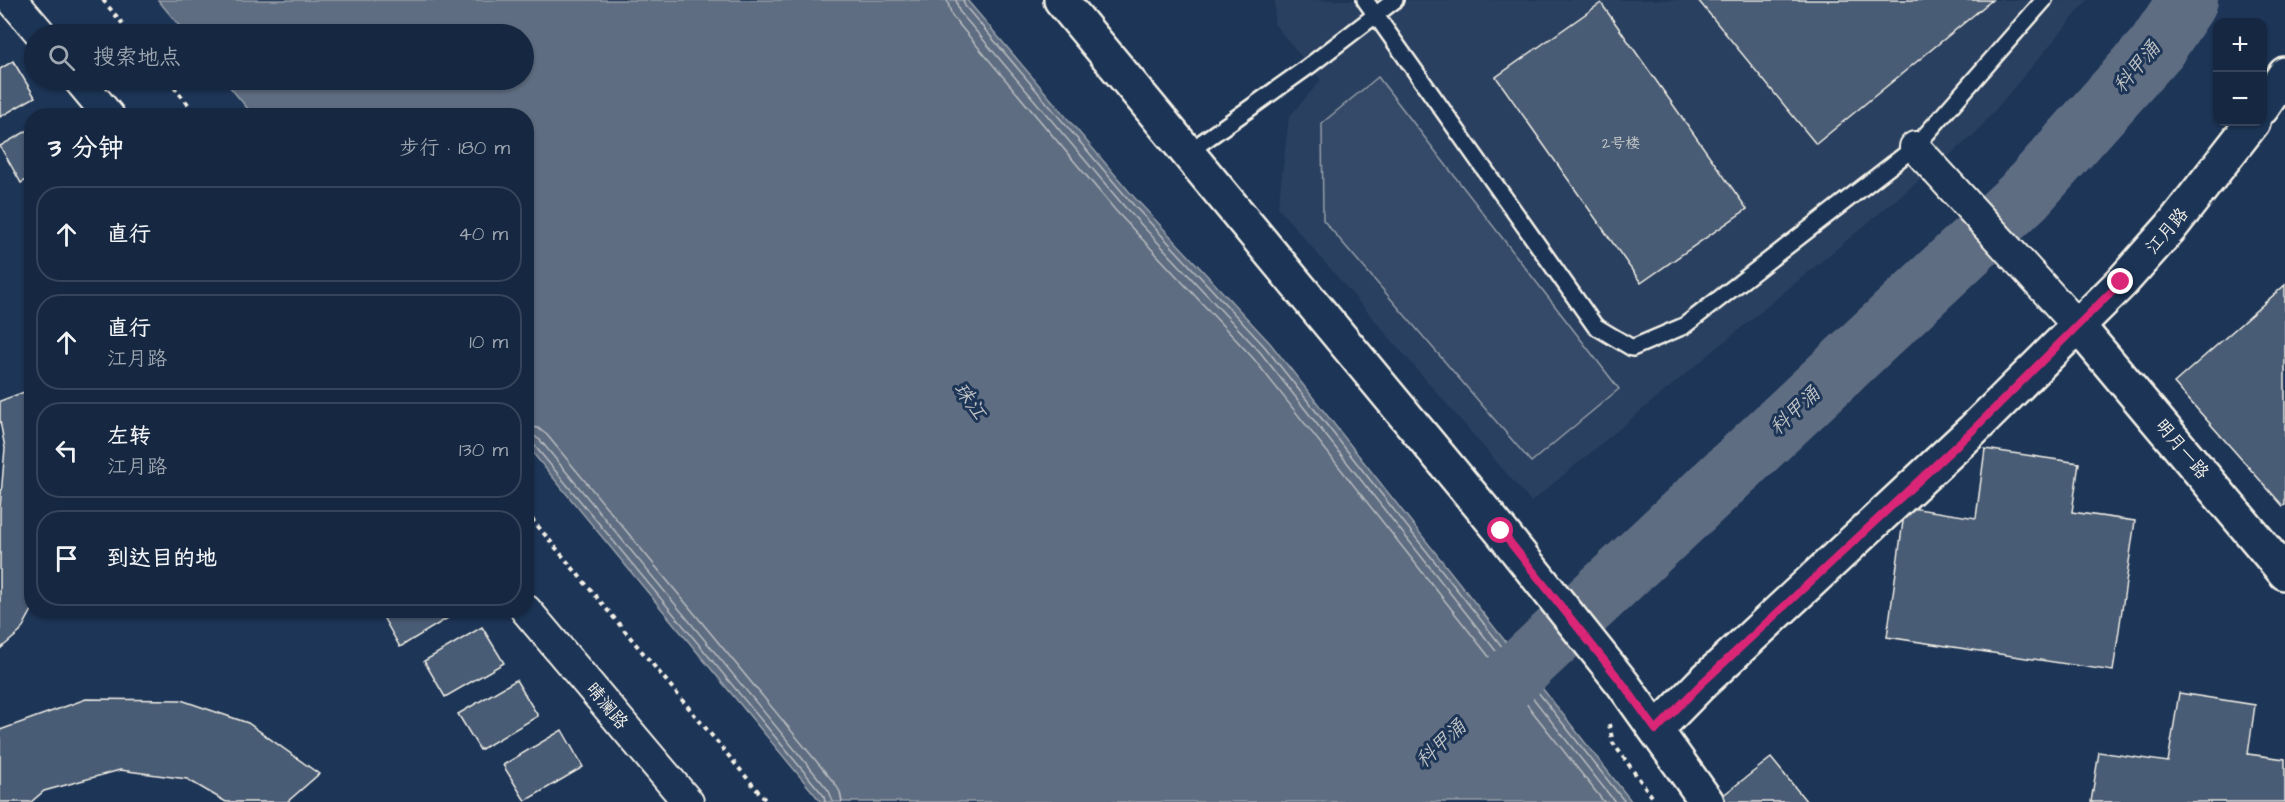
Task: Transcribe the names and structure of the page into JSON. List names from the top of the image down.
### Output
{
  "streets": {
    "street": ["江月路", "明月一路", "晴澜路"]
  },
  "crossings": [
    ["江月路", "明月一路"]
  ],
  "water": ["科甲涌", "珠江"],
  "house_numbers": ["2号楼"],
  "page": {
    "map_buttons": ["+", "−"],
    "search": "搜索地点",
    "heading": ["3 分钟", "步行 · 180 m"],
    "list": [
      ["直行", "40 m"],
      ["直行", "江月路", "10 m"],
      ["左转", "江月路", "130 m"],
      "到达目的地"
    ]
  }
}
